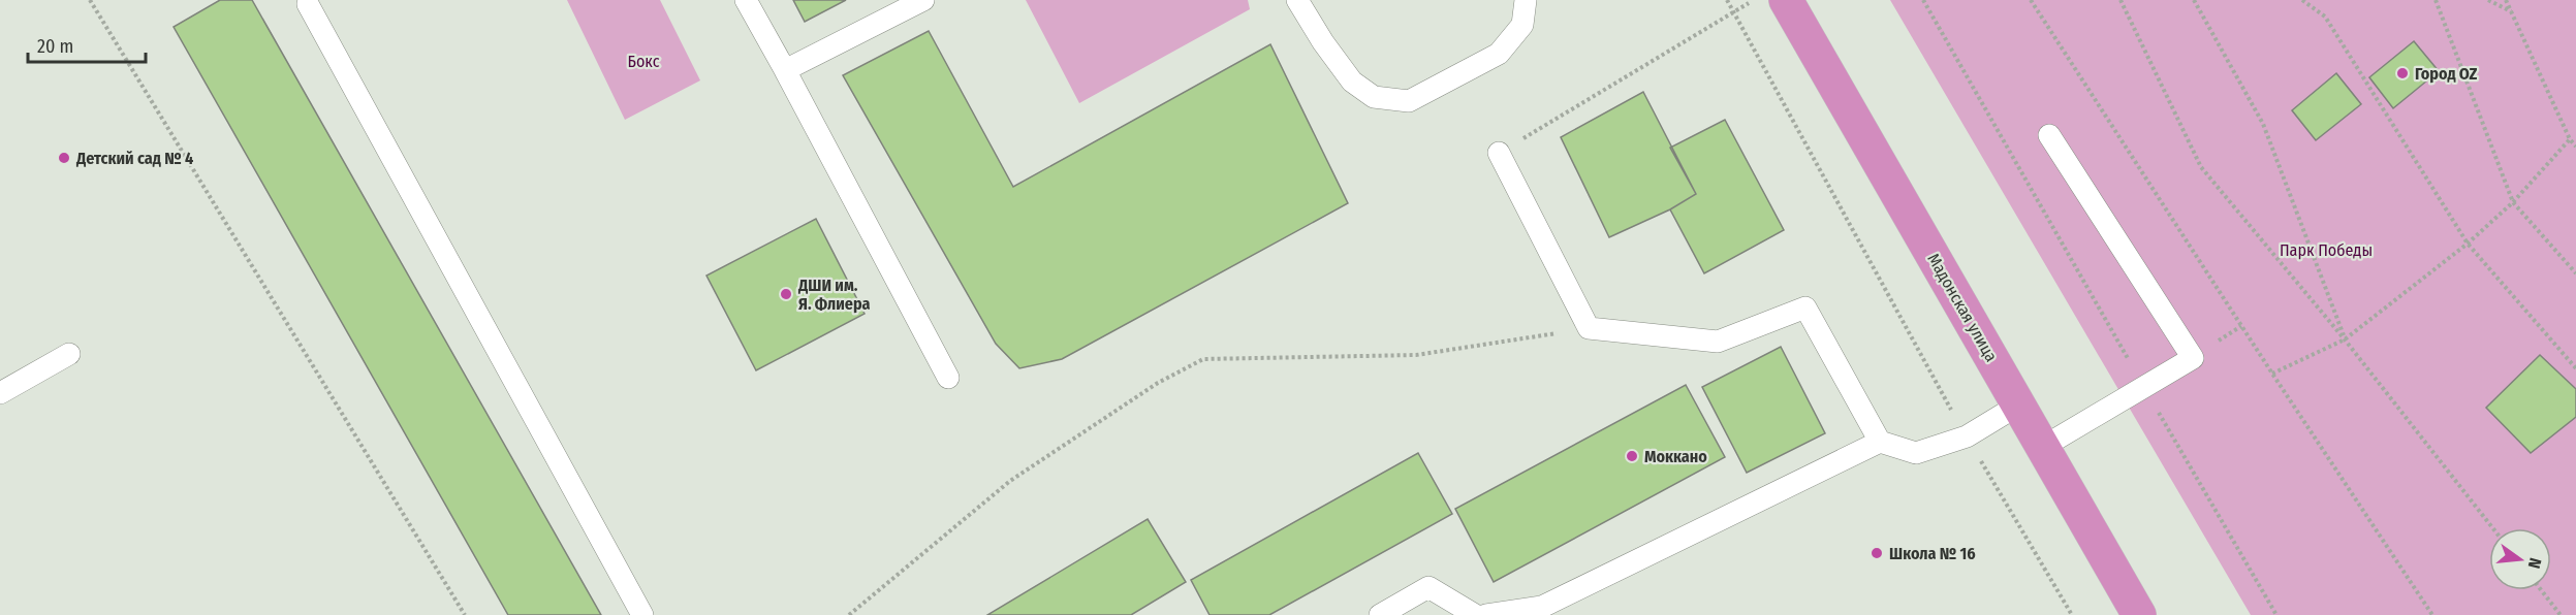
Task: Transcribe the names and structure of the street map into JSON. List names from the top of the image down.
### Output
{
  "streets": {
    "highway": ["Мадонская улица"]
  },
  "parks": ["Бокс", "Парк Победы"],
  "places": [
    "Город OZ",
    "Детский сад № 4",
    "ДШИ им. Я. Флиера",
    "Моккано",
    "Школа № 16"
  ],
  "scale_bar": "20 m",
  "north": "right"
}
